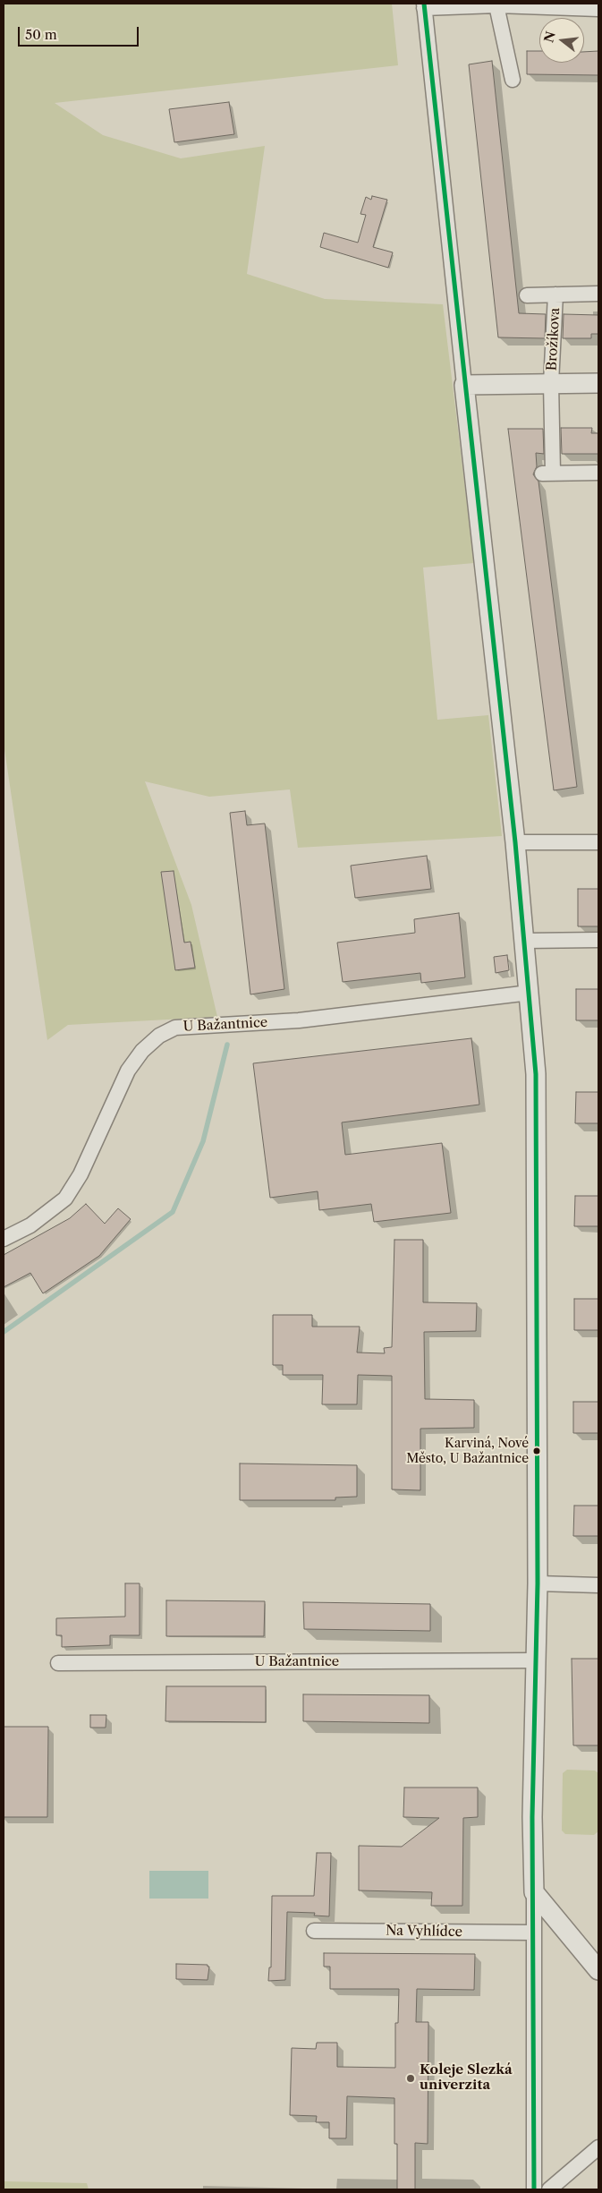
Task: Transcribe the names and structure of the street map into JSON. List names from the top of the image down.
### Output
{
  "streets": {
    "street": ["Brožíkova", "U Bažantnice", "Na Vyhlídce"]
  },
  "places": ["Karviná, Nové Město, U Bažantnice", "Koleje Slezká univerzita"],
  "scale_bar": "50 m",
  "north": "left"
}
